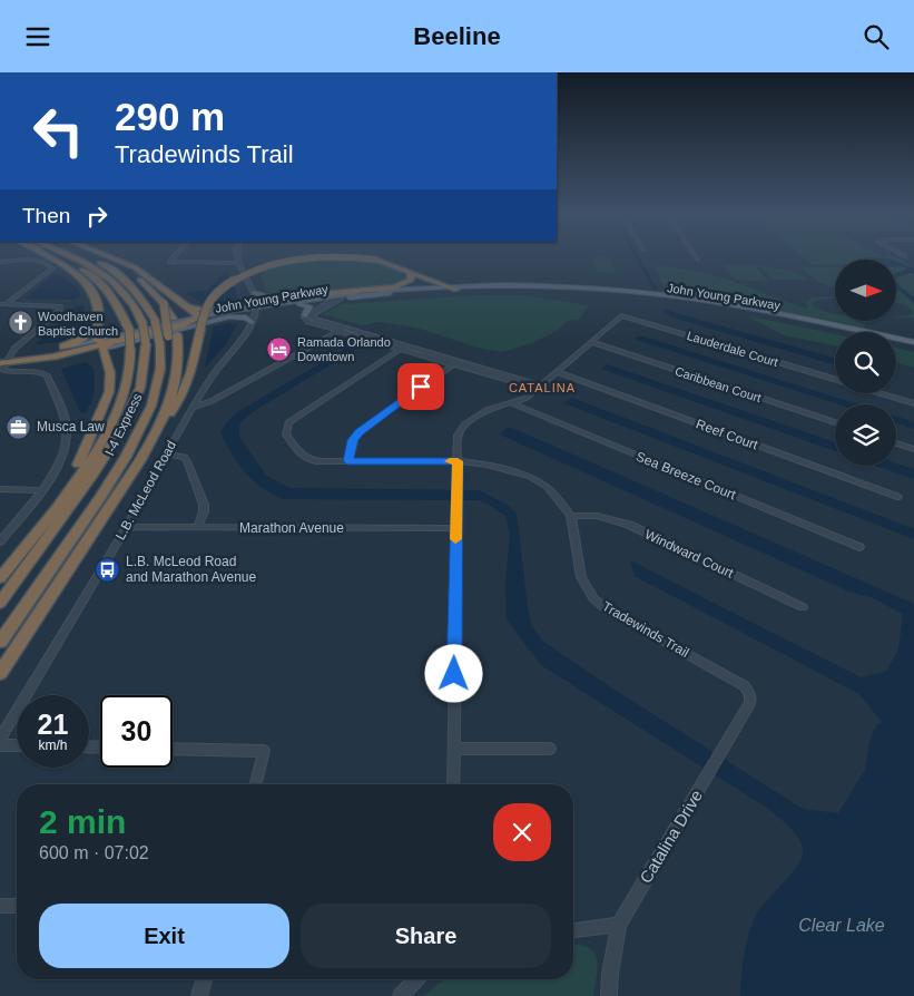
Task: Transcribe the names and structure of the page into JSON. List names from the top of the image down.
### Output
{
  "streets": {
    "highway": ["I-4 Express"],
    "main road": ["John Young Parkway"],
    "street": [
      "Lauderdale Court",
      "Caribbean Court",
      "Reef Court",
      "Sea Breeze Court",
      "L.B. McLeod Road",
      "Marathon Avenue",
      "Windward Court",
      "Tradewinds Trail",
      "Catalina Drive"
    ]
  },
  "crossings": [
    ["John Young Parkway", "L.B. McLeod Road"],
    ["Lauderdale Court", "Caribbean Court"],
    ["L.B. McLeod Road", "Marathon Avenue"],
    ["Windward Court", "Tradewinds Trail"],
    ["Tradewinds Trail", "Catalina Drive"]
  ],
  "districts": ["CATALINA"],
  "water": ["Clear Lake"],
  "places": {
    "church": ["Woodhaven Baptist Church"],
    "hotel": ["Ramada Orlando Downtown"],
    "office": ["Musca Law"],
    "bus stop": ["L.B. McLeod Road and Marathon Avenue"]
  },
  "north": "right",
  "page": {
    "header": "Beeline",
    "turn": ["290 m", "Tradewinds Trail"],
    "then": "Then",
    "speed": "21 km/h",
    "limit": "30",
    "heading": ["2 min", "600 m · 07:02"],
    "buttons": ["Exit", "Share"]
  }
}
